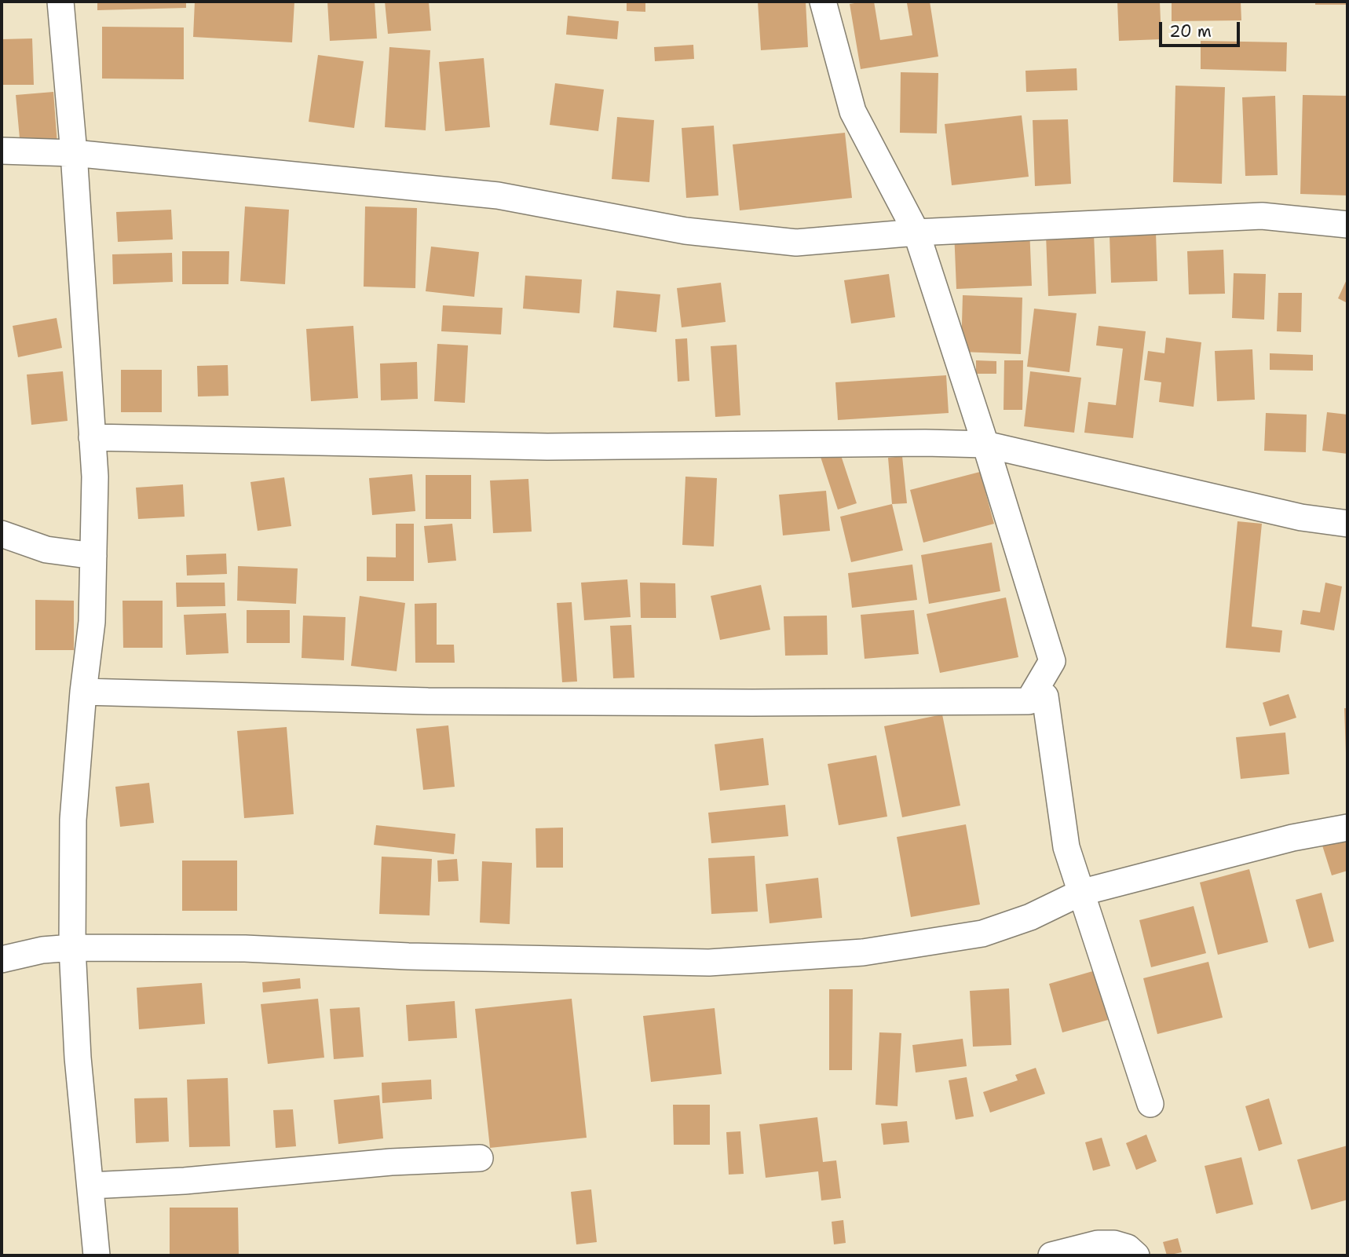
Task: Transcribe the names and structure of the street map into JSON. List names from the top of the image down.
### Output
{
  "scale_bar": "20 m"
}
